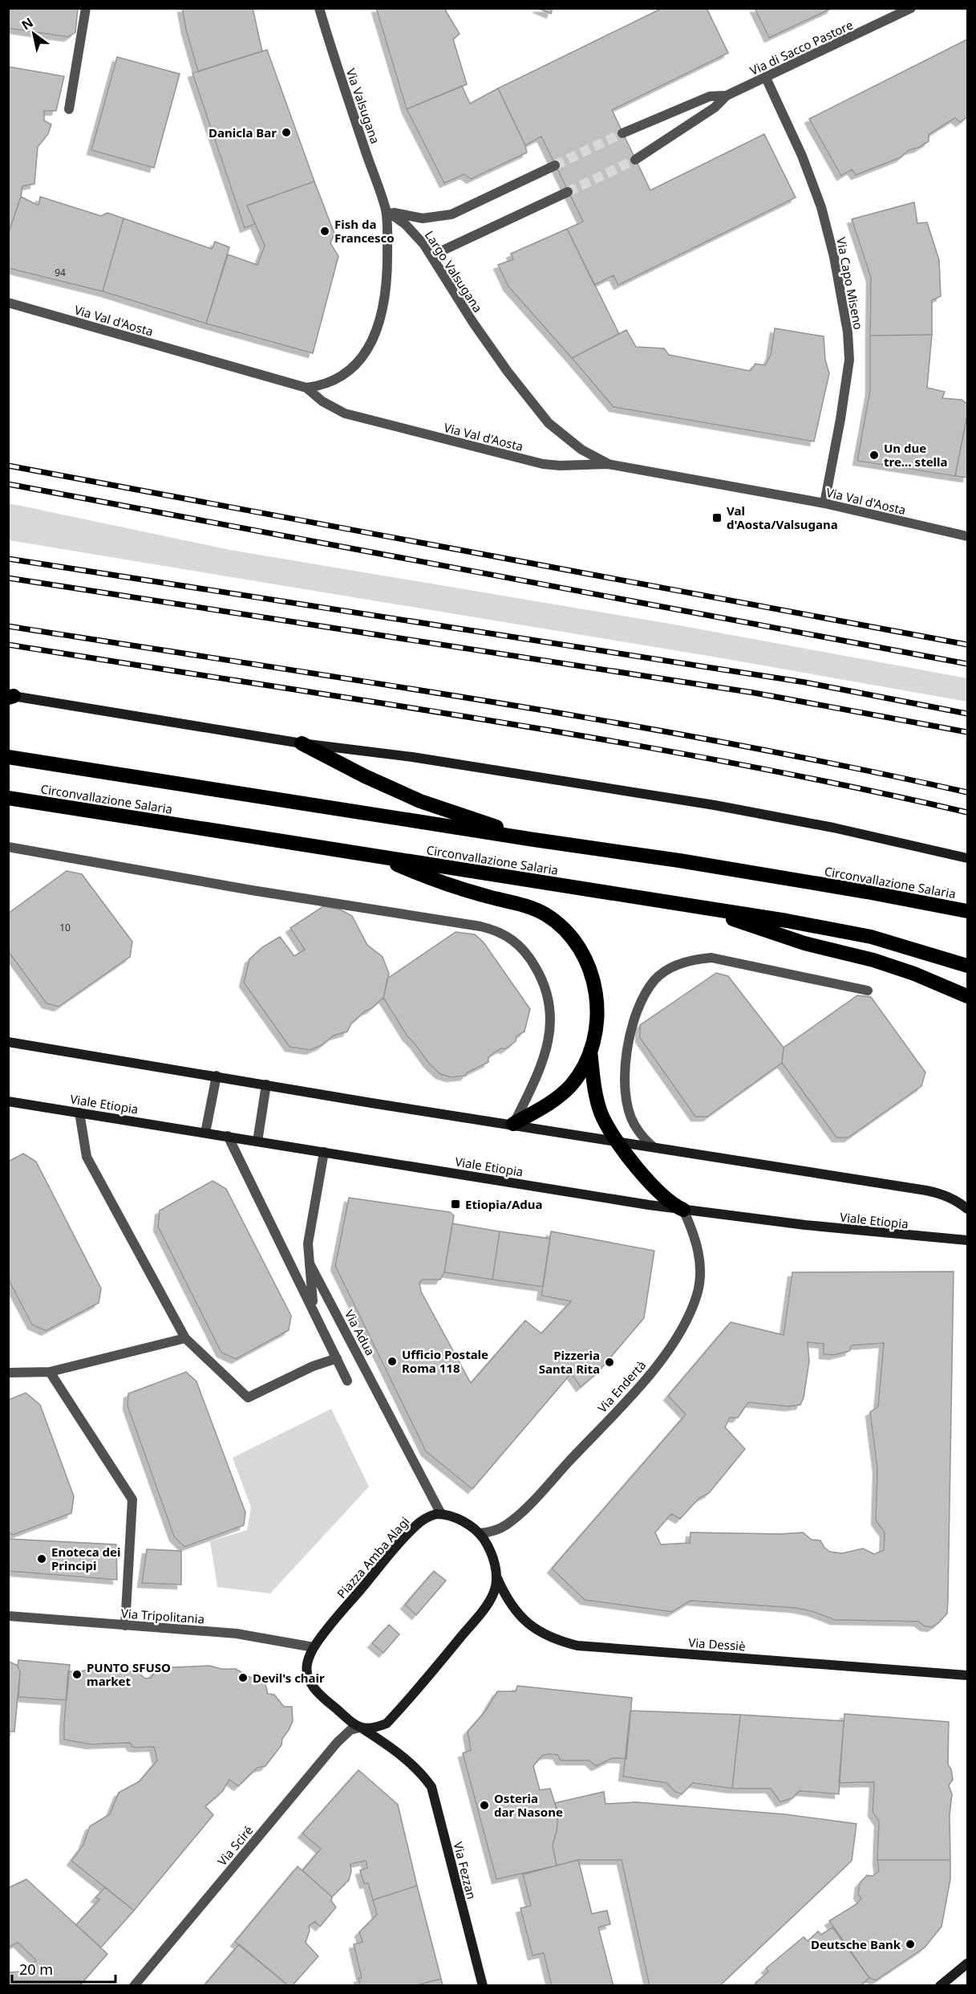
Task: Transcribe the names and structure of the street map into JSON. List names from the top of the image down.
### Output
{
  "streets": {
    "highway": ["Circonvallazione Salaria"],
    "main road": [
      "Viale Etiopia",
      "Piazza Amba Alagi",
      "Via Dessiè",
      "Via Fezzan"
    ],
    "street": [
      "Via di Sacco Pastore",
      "Via Valsugana",
      "Largo Valsugana",
      "Via Capo Miseno",
      "Via Val d'Aosta",
      "Via Adua",
      "Via Endertà",
      "Via Tripolitania",
      "Via Sciré"
    ]
  },
  "crossings": [
    ["Via di Sacco Pastore", "Via Capo Miseno"],
    ["Via Valsugana", "Largo Valsugana"],
    ["Largo Valsugana", "Via Val d'Aosta"],
    ["Via Capo Miseno", "Via Val d'Aosta"],
    ["Viale Etiopia", "Via Adua"],
    ["Viale Etiopia", "Via Endertà"],
    ["Via Adua", "Piazza Amba Alagi"],
    ["Piazza Amba Alagi", "Via Tripolitania"],
    ["Piazza Amba Alagi", "Via Sciré"],
    ["Piazza Amba Alagi", "Via Fezzan"]
  ],
  "places": {
    "other": [
      "Danicla Bar",
      "Fish da Francesco",
      "Un due tre… stella",
      "Ufficio Postale Roma 118",
      "Pizzeria Santa Rita",
      "Enoteca dei Principi",
      "PUNTO SFUSO market",
      "Devil's chair",
      "Osteria dar Nasone",
      "Deutsche Bank"
    ],
    "transit": ["Val d'Aosta/Valsugana", "Etiopia/Adua"]
  },
  "house_numbers": ["94", "10"],
  "scale_bar": "20 m",
  "north": "top left"
}
